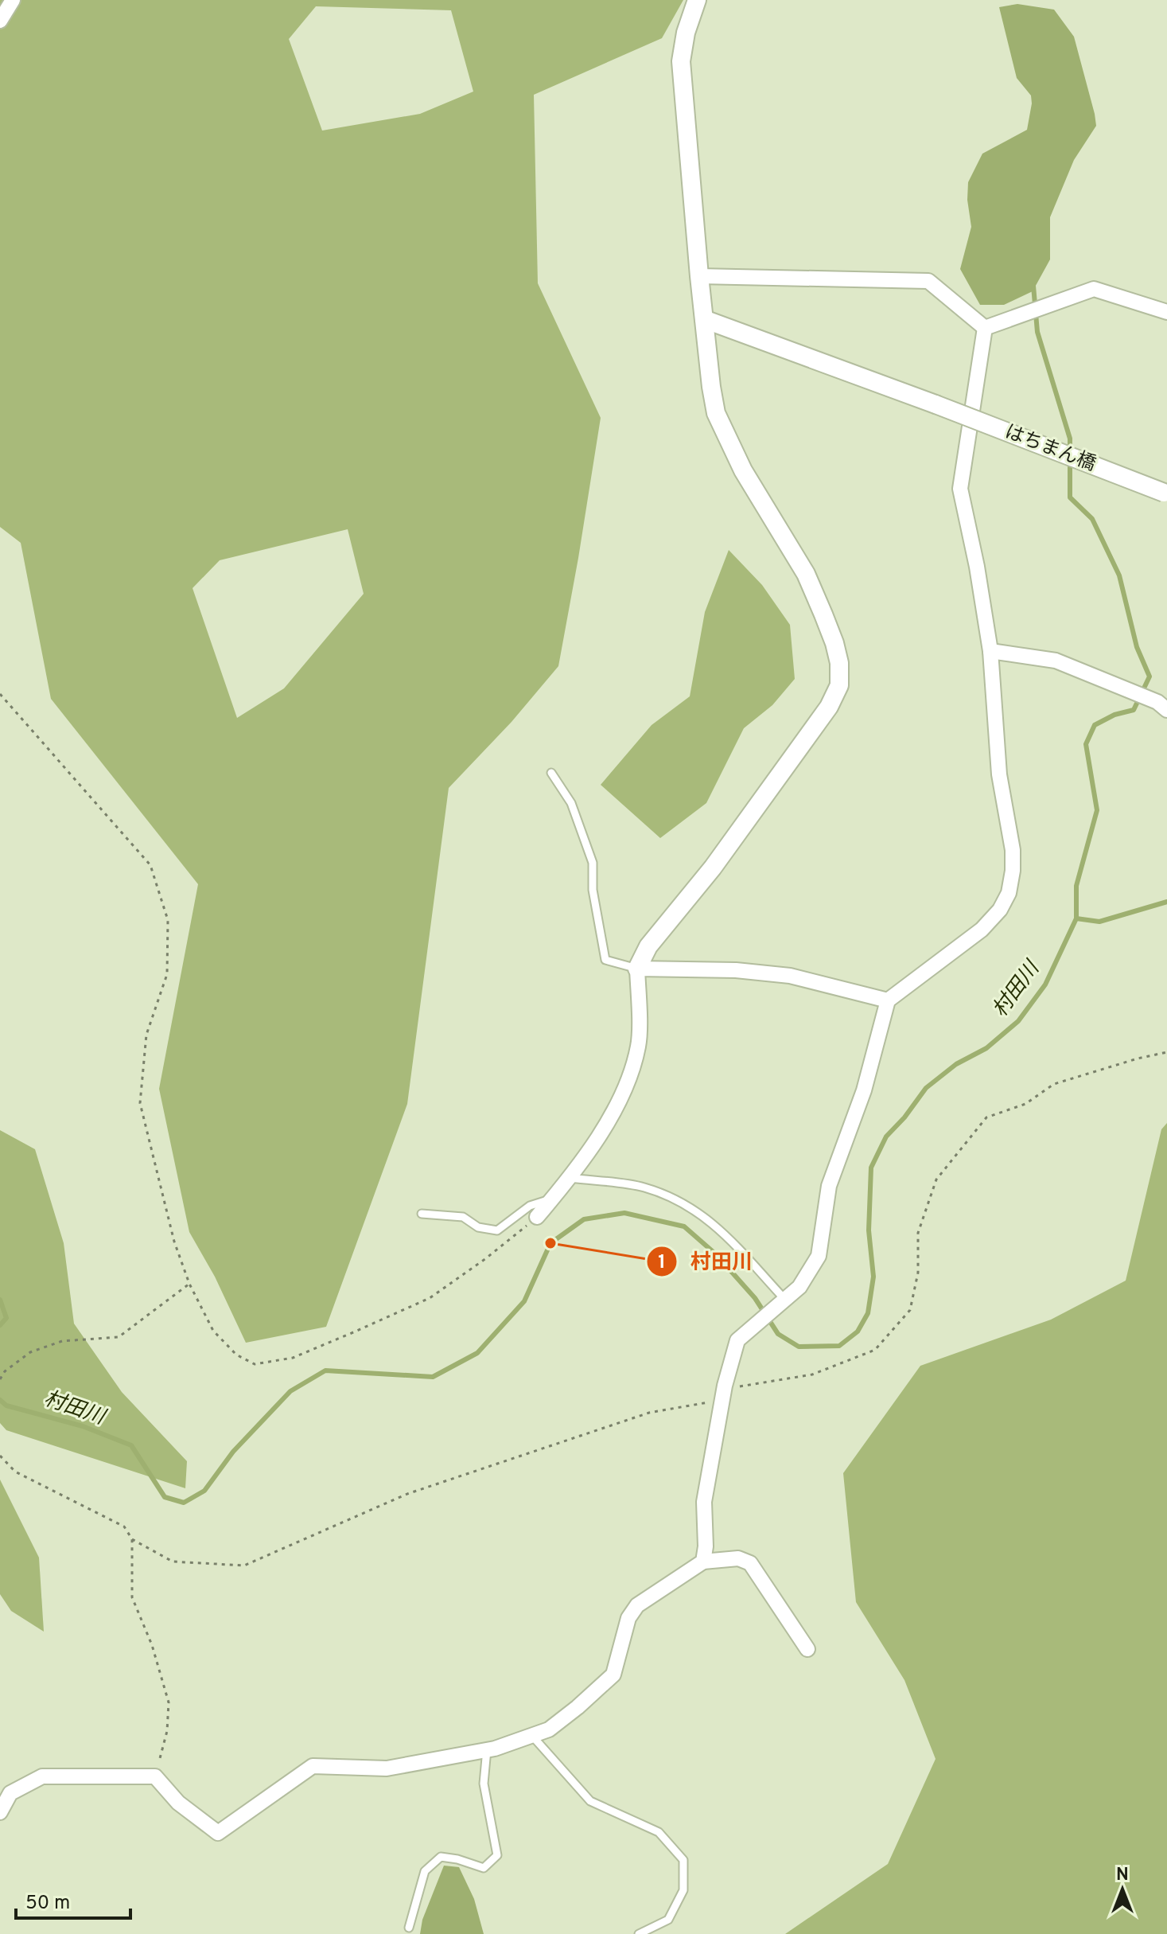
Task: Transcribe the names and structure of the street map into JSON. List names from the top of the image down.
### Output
{
  "streets": {
    "street": ["はちまん橋"]
  },
  "water": ["村田川"],
  "places": ["村田川"],
  "scale_bar": "50 m",
  "north": "top"
}
